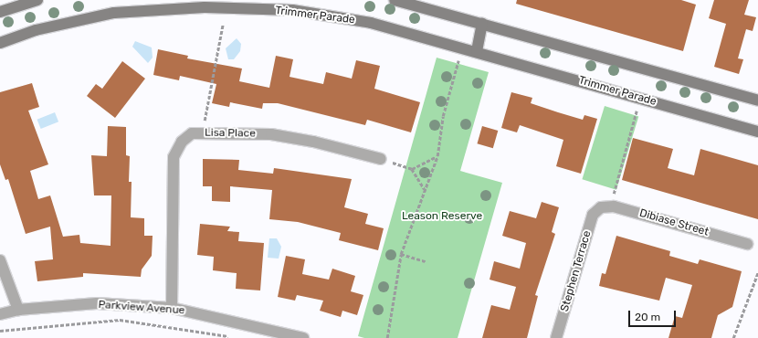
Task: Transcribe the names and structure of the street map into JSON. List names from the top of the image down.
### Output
{
  "streets": {
    "main road": ["Trimmer Parade"],
    "street": [
      "Lisa Place",
      "Dibiase Street",
      "Stephen Terrace",
      "Parkview Avenue"
    ]
  },
  "crossings": [
    ["Lisa Place", "Parkview Avenue"],
    ["Dibiase Street", "Stephen Terrace"]
  ],
  "parks": ["Leason Reserve"],
  "scale_bar": "20 m"
}
